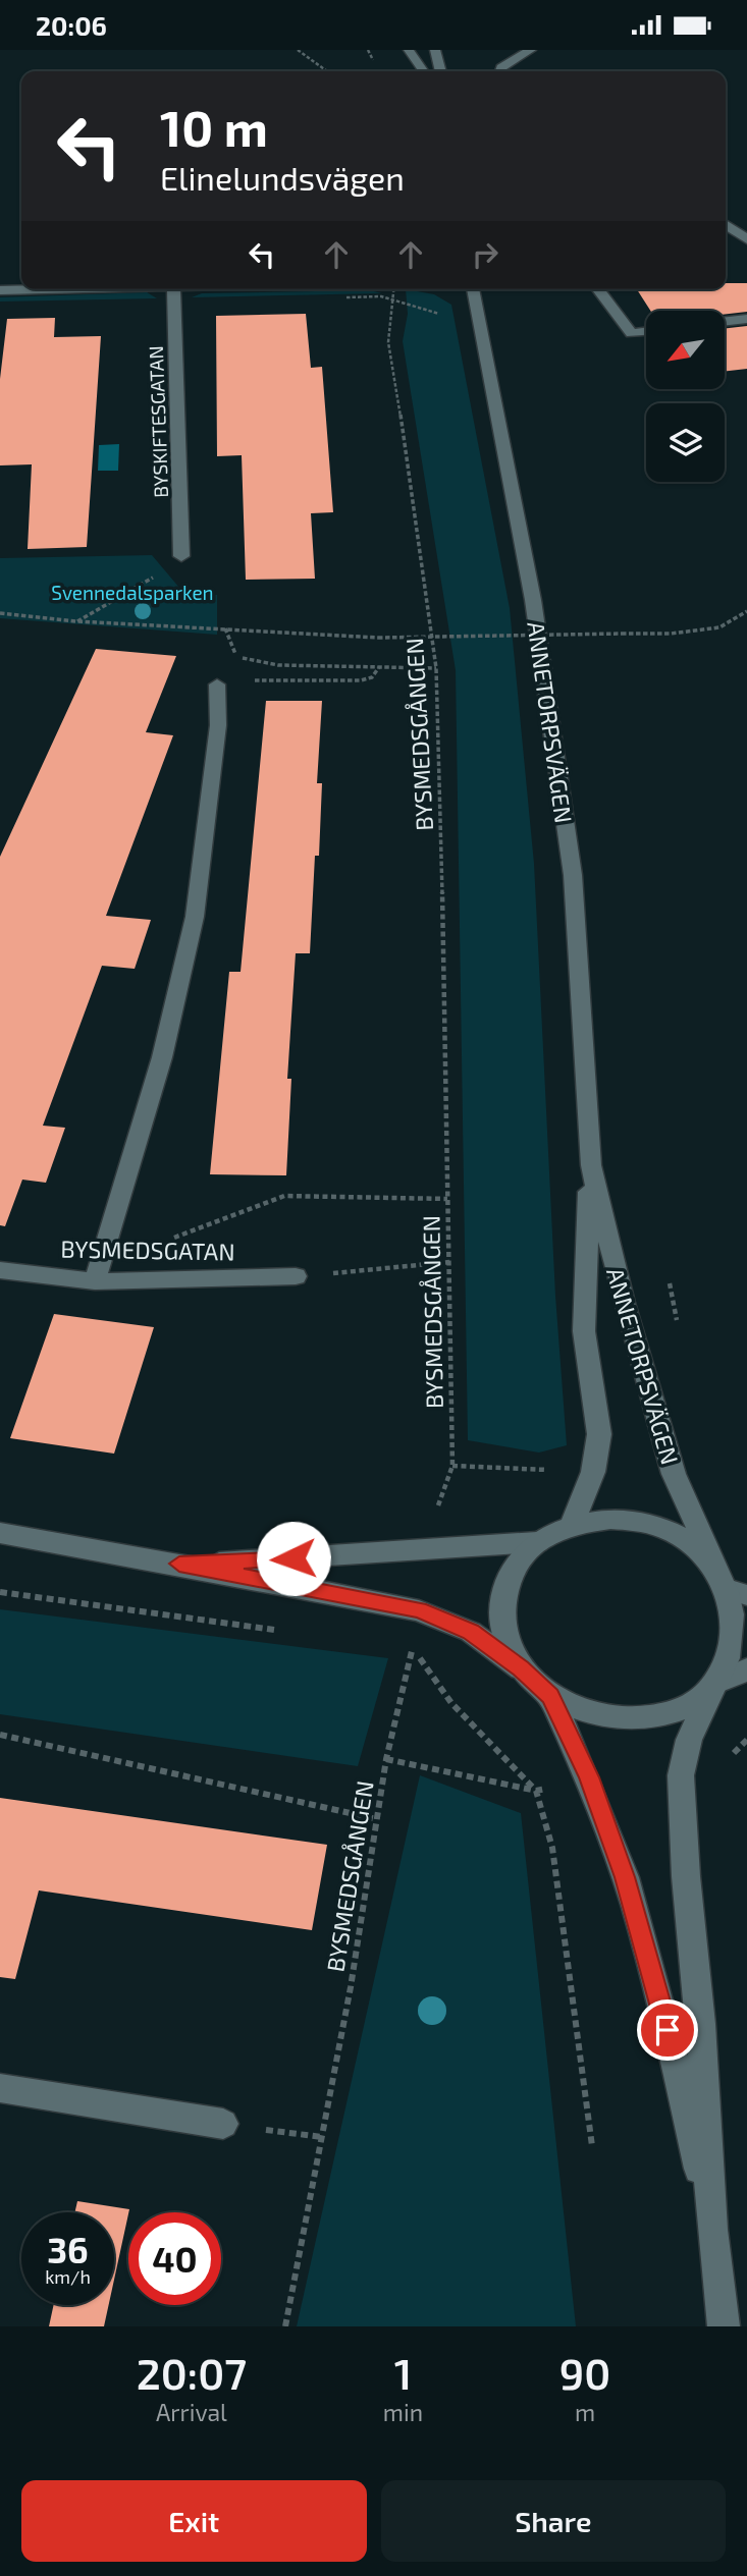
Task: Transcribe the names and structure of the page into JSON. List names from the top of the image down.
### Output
{
  "streets": {
    "main road": ["BYSKIFTESGATAN", "ANNETORPSVÄGEN", "BYSMEDSGATAN"],
    "path": ["BYSMEDSGÅNGEN"]
  },
  "parks": ["Svennedalsparken"],
  "north": "bottom left",
  "page": {
    "status": "20:06",
    "turn": ["10 m", "Elinelundsvägen"],
    "speed": "36 km/h",
    "limit": "40",
    "eta": [
      "20:07",
      "Arrival",
      "1",
      "min",
      "90",
      "m"
    ],
    "buttons": ["Exit", "Share"]
  }
}
